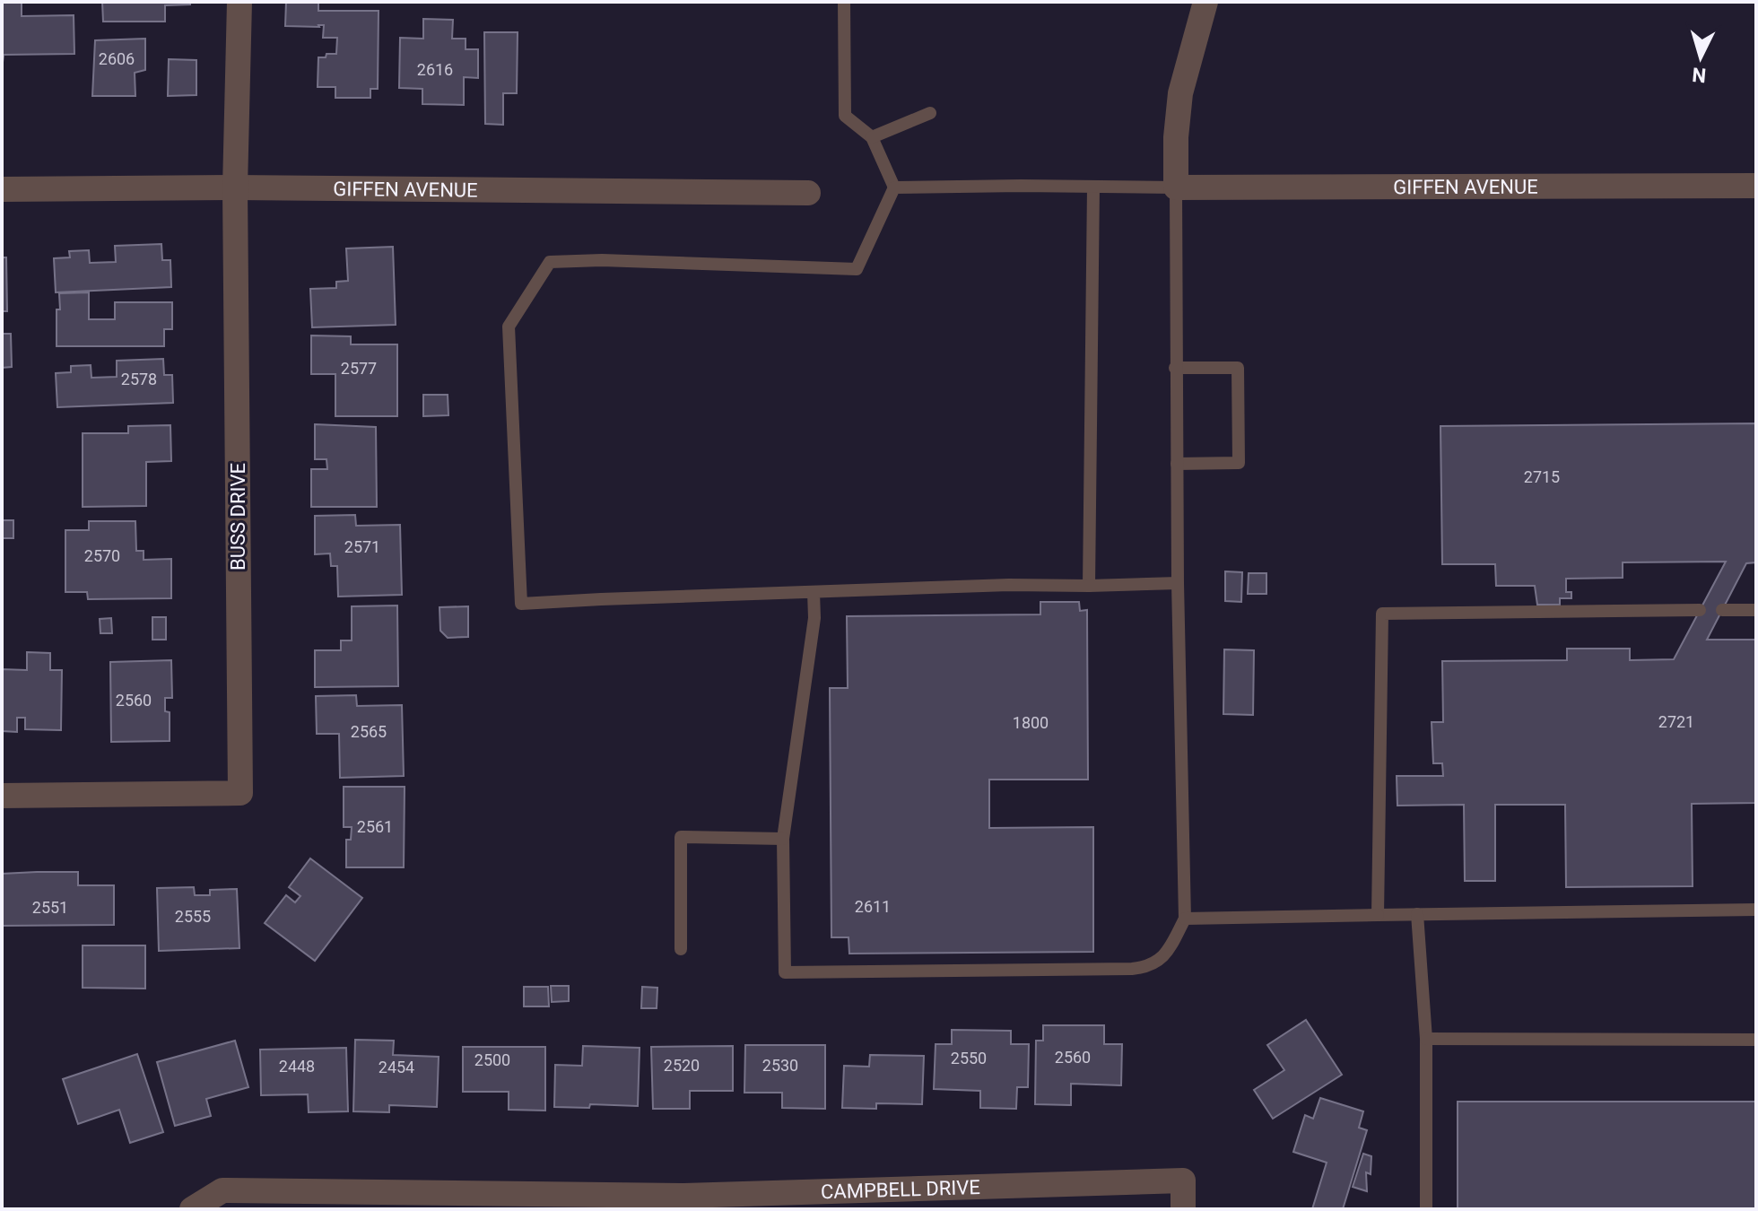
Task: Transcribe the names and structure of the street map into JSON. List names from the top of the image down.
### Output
{
  "streets": {
    "street": ["GIFFEN AVENUE", "BUSS DRIVE", "CAMPBELL DRIVE"]
  },
  "crossings": [
    ["GIFFEN AVENUE", "BUSS DRIVE"]
  ],
  "house_numbers": [
    "2606",
    "2616",
    "2577",
    "2578",
    "2715",
    "2571",
    "2570",
    "2560",
    "2721",
    "1800",
    "2565",
    "2561",
    "2611",
    "2551",
    "2555",
    "2560",
    "2550",
    "2500",
    "2520",
    "2530",
    "2448",
    "2454"
  ],
  "north": "bottom"
}
